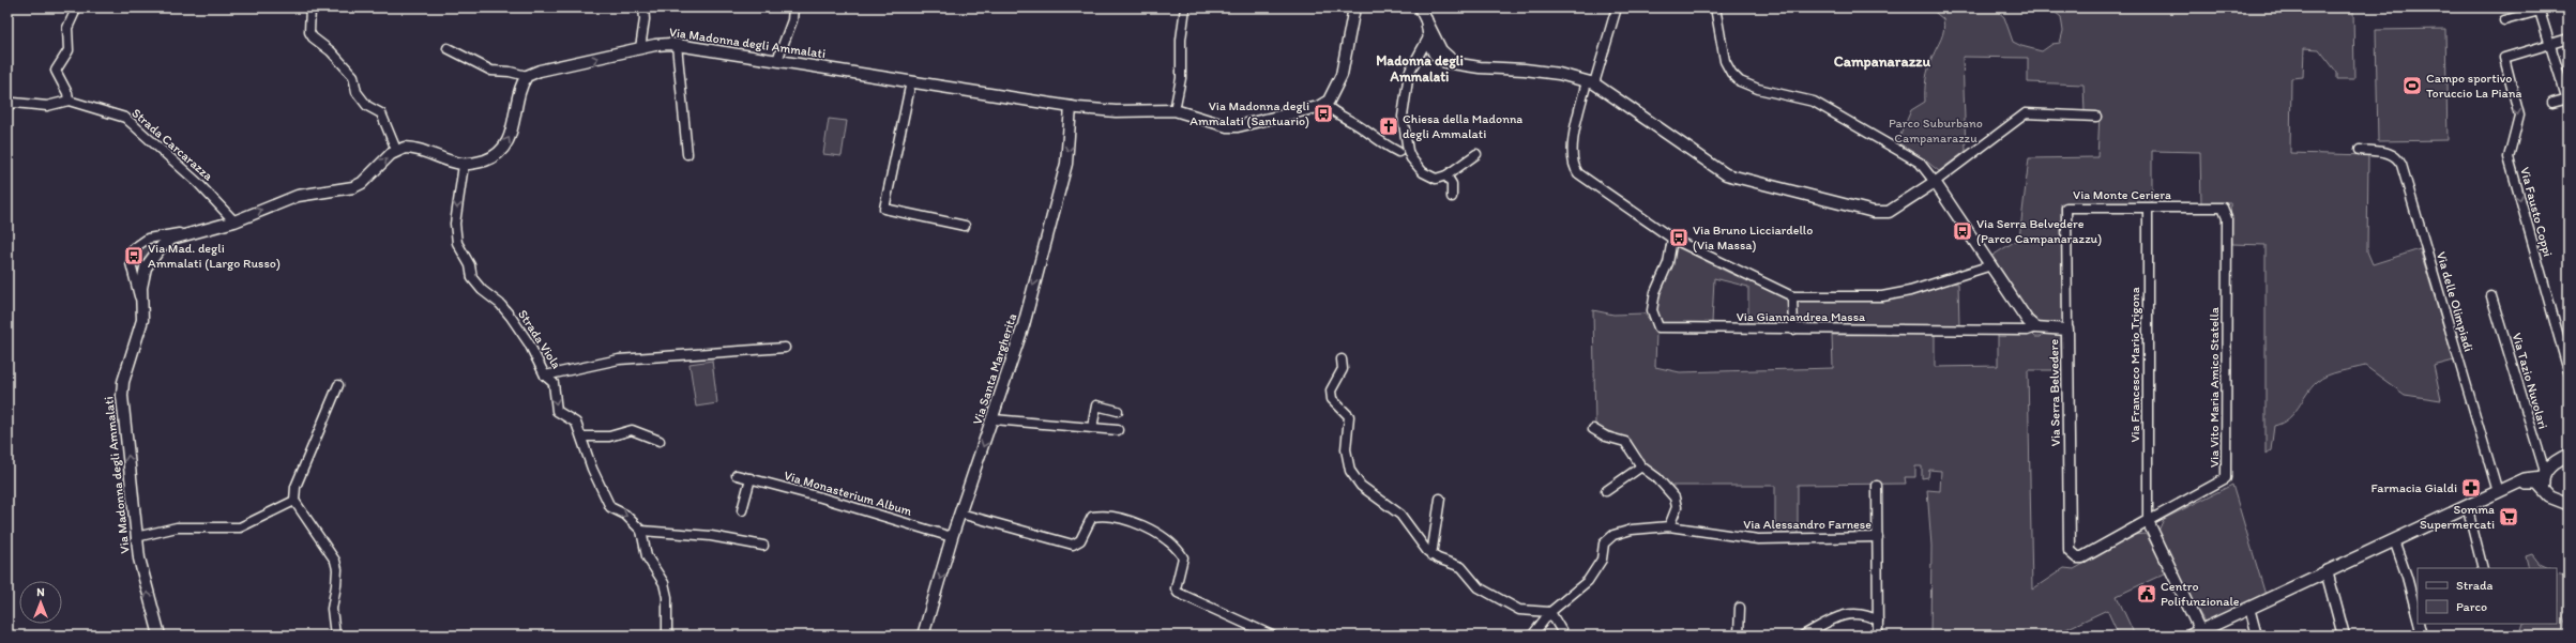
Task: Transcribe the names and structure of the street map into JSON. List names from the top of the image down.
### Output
{
  "streets": {
    "street": [
      "Via Madonna degli Ammalati",
      "Strada Carcarazza",
      "Via Monte Ceriera",
      "Via Fausto Coppi",
      "Via delle Olimpiadi",
      "Via Giannandrea Massa",
      "Strada Viola",
      "Via Francesco Mario Trigona",
      "Via Santa Margherita",
      "Via Tazio Nuvolari",
      "Via Vito Maria Amico Statella",
      "Via Serra Belvedere",
      "Via Monasterium Album",
      "Via Alessandro Farnese"
    ]
  },
  "crossings": [
    ["Via Madonna degli Ammalati", "Strada Carcarazza"],
    ["Via Madonna degli Ammalati", "Via Santa Margherita"],
    ["Via Monte Ceriera", "Via Francesco Mario Trigona"],
    ["Via Monte Ceriera", "Via Vito Maria Amico Statella"],
    ["Via Monte Ceriera", "Via Serra Belvedere"],
    ["Via Giannandrea Massa", "Via Serra Belvedere"],
    ["Via Francesco Mario Trigona", "Via Vito Maria Amico Statella"],
    ["Via Francesco Mario Trigona", "Via Serra Belvedere"],
    ["Via Santa Margherita", "Via Monasterium Album"],
    ["Via Vito Maria Amico Statella", "Via Serra Belvedere"]
  ],
  "one_way": ["Via Fausto Coppi", "Strada Viola", "Via Santa Margherita"],
  "districts": ["Madonna degli Ammalati", "Campanarazzu"],
  "parks": ["Parco Suburbano Campanarazzu"],
  "places": {
    "sports": ["Campo sportivo Toruccio La Piana"],
    "bus stop": [
      "Via Madonna degli Ammalati (Santuario)",
      "Via Serra Belvedere (Parco Campanarazzu)",
      "Via Bruno Licciardello (Via Massa)",
      "Via Mad. degli Ammalati (Largo Russo)"
    ],
    "church": ["Chiesa della Madonna degli Ammalati"],
    "pharmacy": ["Farmacia Gialdi"],
    "supermarket": ["Somma Supermercati"],
    "public building": ["Centro Polifunzionale"]
  },
  "legend": ["Strada", "Parco"],
  "north": "top"
}
